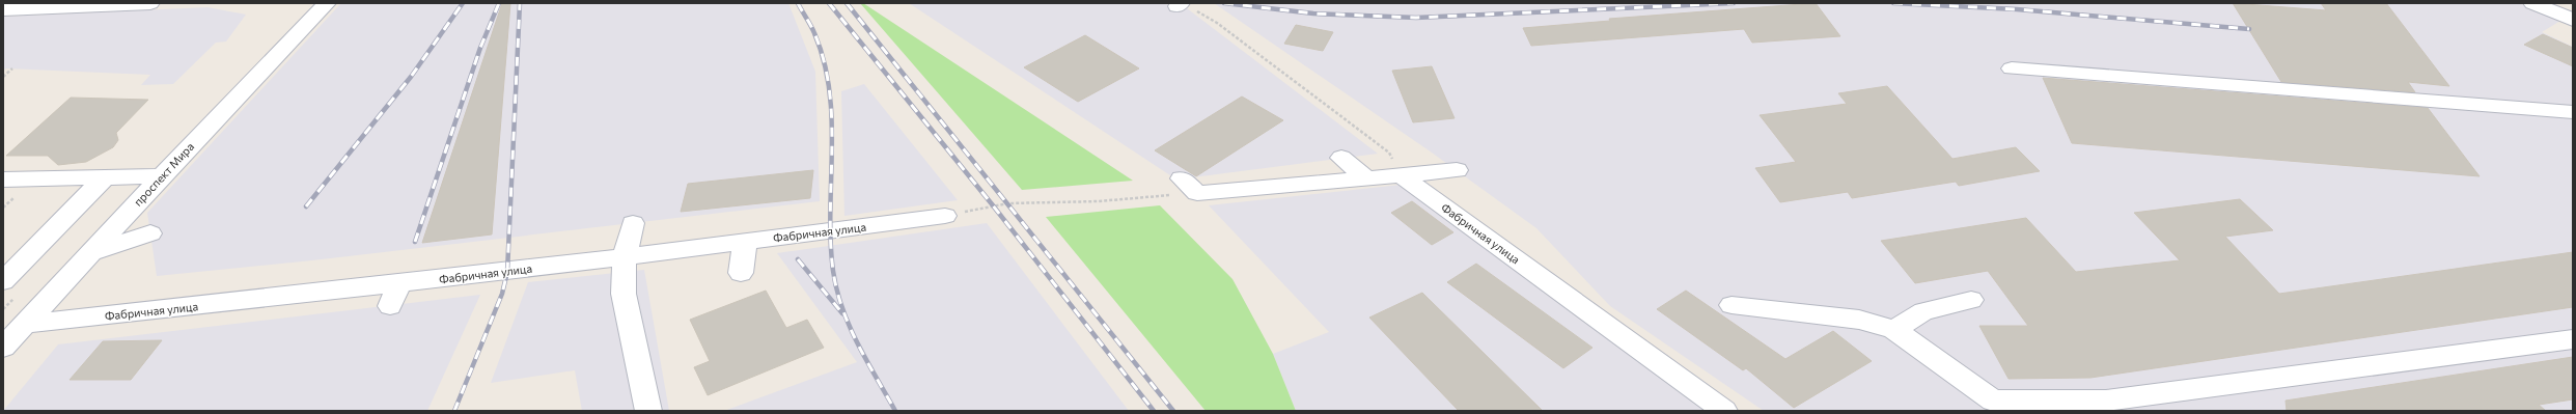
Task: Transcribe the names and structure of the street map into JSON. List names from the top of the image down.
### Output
{
  "streets": {
    "street": ["проспект Мира", "Фабричная улица"]
  },
  "crossings": [
    ["проспект Мира", "Фабричная улица"]
  ]
}
